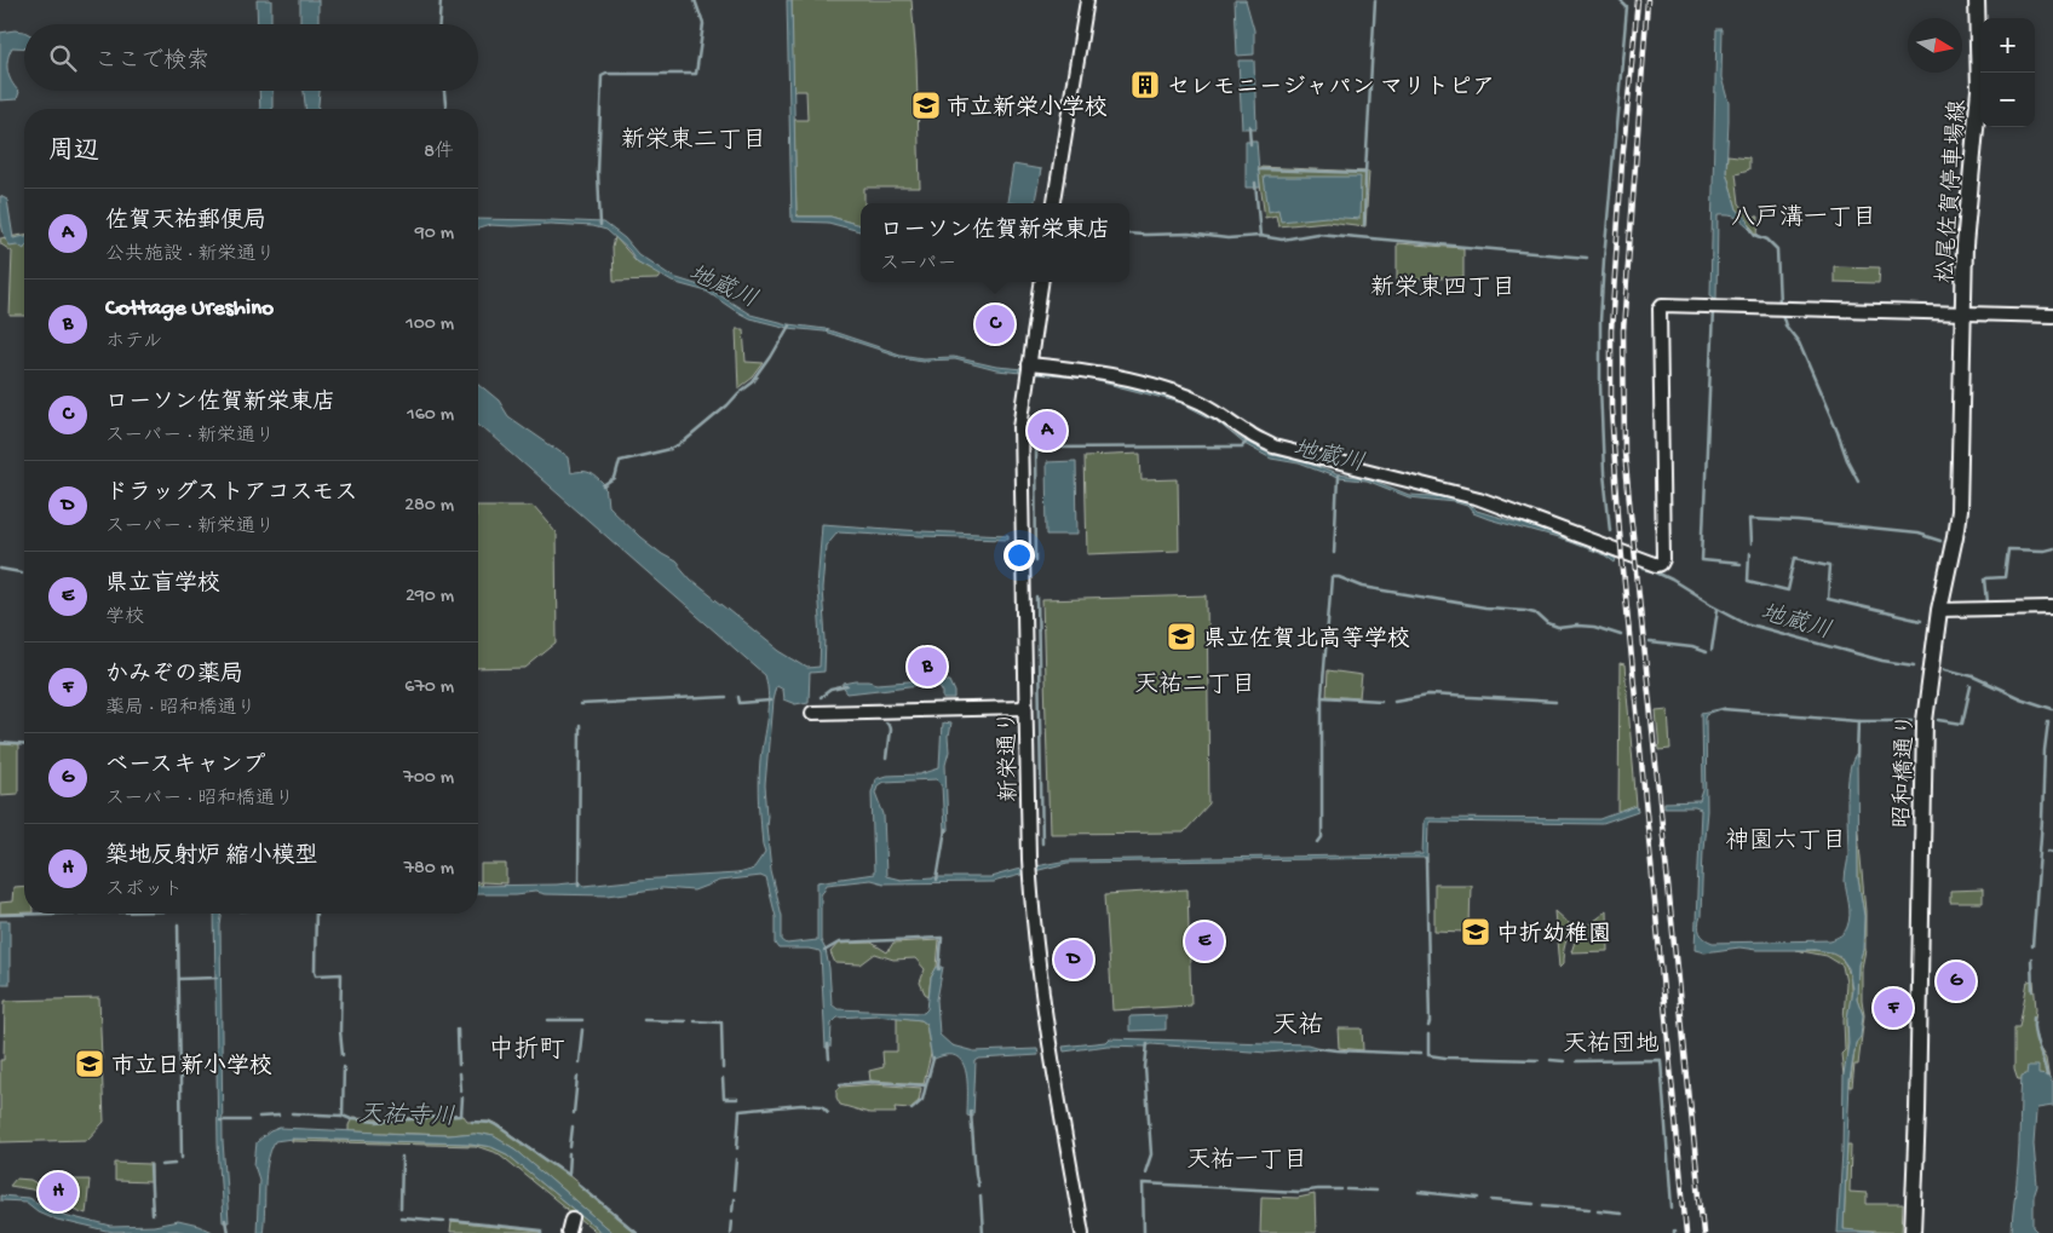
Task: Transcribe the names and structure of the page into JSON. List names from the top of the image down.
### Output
{
  "streets": {
    "main road": ["松尾佐賀停車場線", "昭和橋通り"],
    "street": ["新栄通り"]
  },
  "crossings": [
    ["松尾佐賀停車場線", "昭和橋通り"]
  ],
  "districts": [
    "新栄東二丁目",
    "八戸溝一丁目",
    "新栄東四丁目",
    "天祐二丁目",
    "神園六丁目",
    "天祐",
    "天祐団地",
    "中折町",
    "天祐一丁目"
  ],
  "water": ["地蔵川", "天祐寺川"],
  "places": {
    "building": ["セレモニージャパン マリトピア"],
    "school or university": [
      "市立新栄小学校",
      "県立佐賀北高等学校",
      "中折幼稚園",
      "市立日新小学校"
    ]
  },
  "north": "right",
  "page": {
    "map_buttons": ["+", "−"],
    "search": "ここで検索",
    "heading": ["周辺", "8件"],
    "list": [
      {
        "mark": "A",
        "name": "佐賀天祐郵便局",
        "note": "公共施設 · 新栄通り",
        "value": "90 m"
      },
      {
        "mark": "B",
        "name": "Cottage Ureshino",
        "note": "ホテル",
        "value": "100 m"
      },
      {
        "mark": "C",
        "name": "ローソン佐賀新栄東店",
        "note": "スーパー · 新栄通り",
        "value": "160 m"
      },
      {
        "mark": "D",
        "name": "ドラッグストアコスモス",
        "note": "スーパー · 新栄通り",
        "value": "280 m"
      },
      {
        "mark": "E",
        "name": "県立盲学校",
        "note": "学校",
        "value": "290 m"
      },
      {
        "mark": "F",
        "name": "かみぞの薬局",
        "note": "薬局 · 昭和橋通り",
        "value": "670 m"
      },
      {
        "mark": "G",
        "name": "ベースキャンプ",
        "note": "スーパー · 昭和橋通り",
        "value": "700 m"
      },
      {
        "mark": "H",
        "name": "築地反射炉 縮小模型",
        "note": "スポット",
        "value": "780 m"
      }
    ],
    "popup": ["ローソン佐賀新栄東店", "スーパー"],
    "pins": [
      "C",
      "A",
      "B",
      "E",
      "D",
      "G",
      "F",
      "H"
    ]
  }
}
